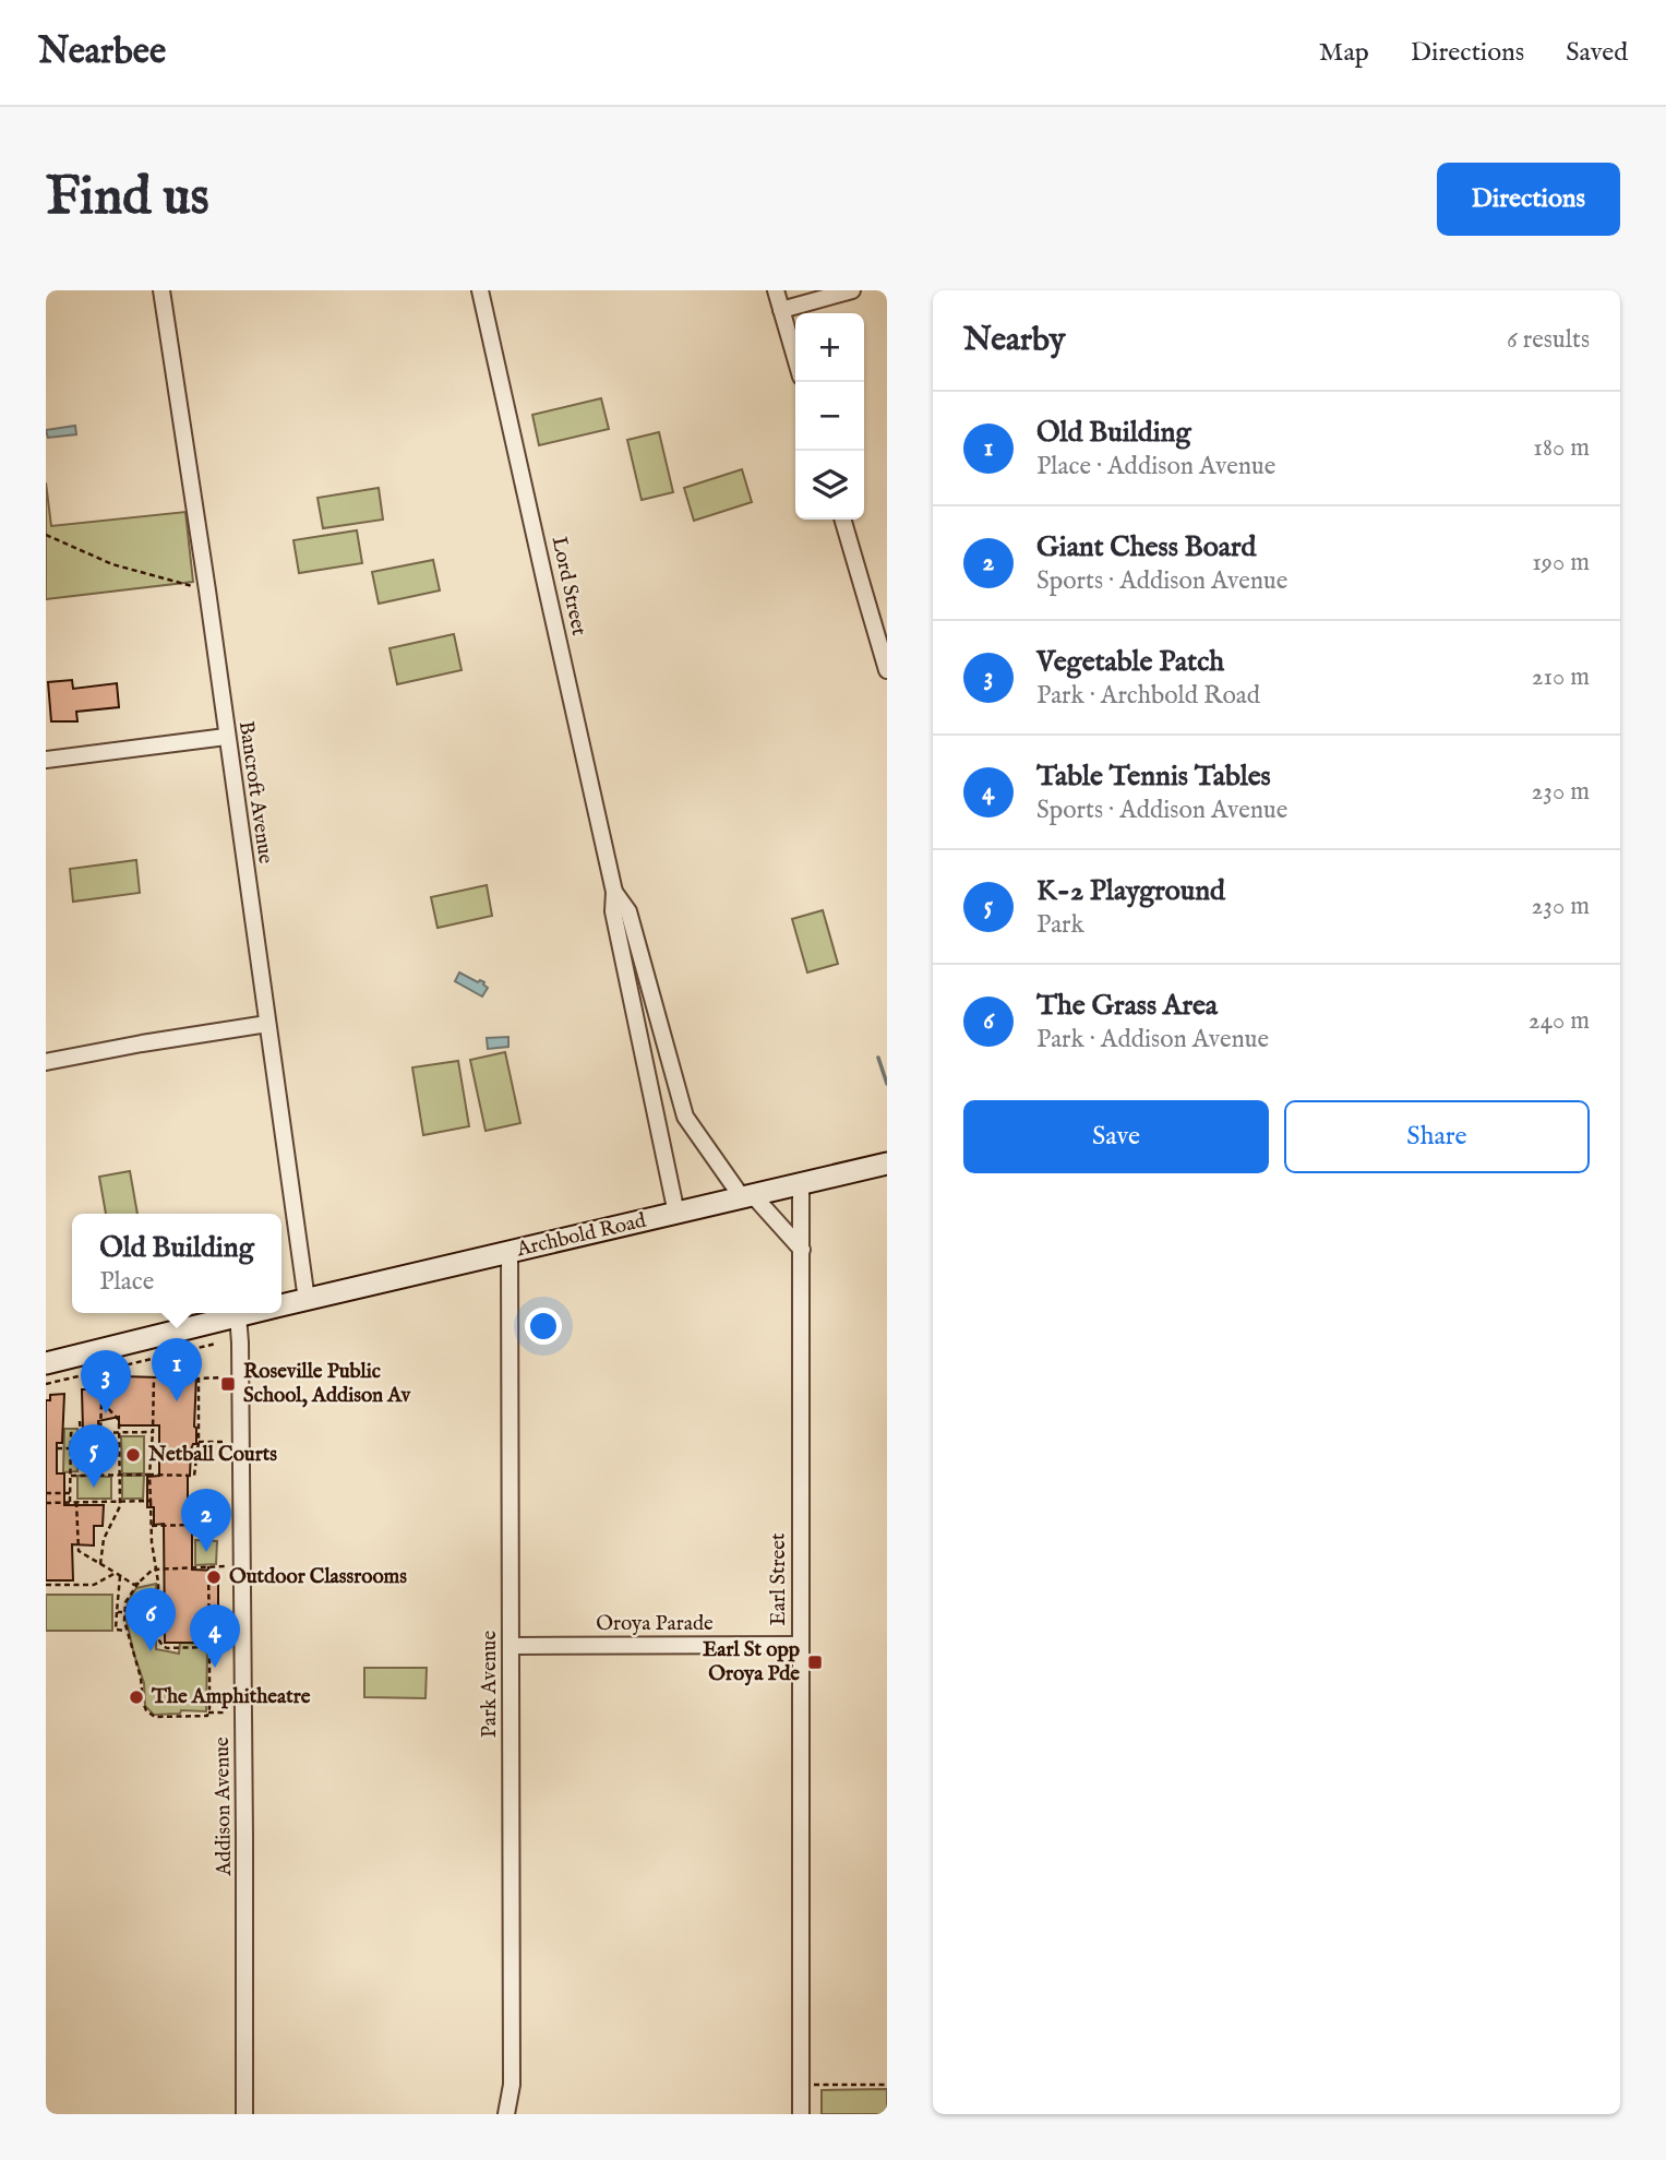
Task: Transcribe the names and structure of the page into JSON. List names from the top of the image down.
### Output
{
  "streets": {
    "main road": ["Archbold Road"],
    "street": [
      "Lord Street",
      "Bancroft Avenue",
      "Earl Street",
      "Oroya Parade",
      "Park Avenue",
      "Addison Avenue"
    ]
  },
  "crossings": [
    ["Lord Street", "Archbold Road"],
    ["Lord Street", "Earl Street"],
    ["Bancroft Avenue", "Archbold Road"],
    ["Archbold Road", "Earl Street"],
    ["Archbold Road", "Park Avenue"],
    ["Archbold Road", "Addison Avenue"],
    ["Earl Street", "Oroya Parade"],
    ["Oroya Parade", "Park Avenue"]
  ],
  "places": {
    "transit": ["Roseville Public School, Addison Av", "Earl St opp Oroya Pde"],
    "other": ["Netball Courts", "Outdoor Classrooms", "The Amphitheatre"]
  },
  "page": {
    "header": "Nearbee",
    "nav": ["Map", "Directions", "Saved"],
    "buttons": [
      "Directions",
      ["Save", "Share"]
    ],
    "title": "Find us",
    "heading": ["Nearby", "6 results"],
    "map_buttons": ["+", "−"],
    "list": [
      {
        "mark": "1",
        "name": "Old Building",
        "note": "Place · Addison Avenue",
        "value": "180 m"
      },
      {
        "mark": "2",
        "name": "Giant Chess Board",
        "note": "Sports · Addison Avenue",
        "value": "190 m"
      },
      {
        "mark": "3",
        "name": "Vegetable Patch",
        "note": "Park · Archbold Road",
        "value": "210 m"
      },
      {
        "mark": "4",
        "name": "Table Tennis Tables",
        "note": "Sports · Addison Avenue",
        "value": "230 m"
      },
      {
        "mark": "5",
        "name": "K-2 Playground",
        "note": "Park",
        "value": "230 m"
      },
      {
        "mark": "6",
        "name": "The Grass Area",
        "note": "Park · Addison Avenue",
        "value": "240 m"
      }
    ],
    "popup": ["Old Building", "Place"],
    "pins": [
      "1",
      "3",
      "5",
      "2",
      "6",
      "4"
    ]
  }
}
